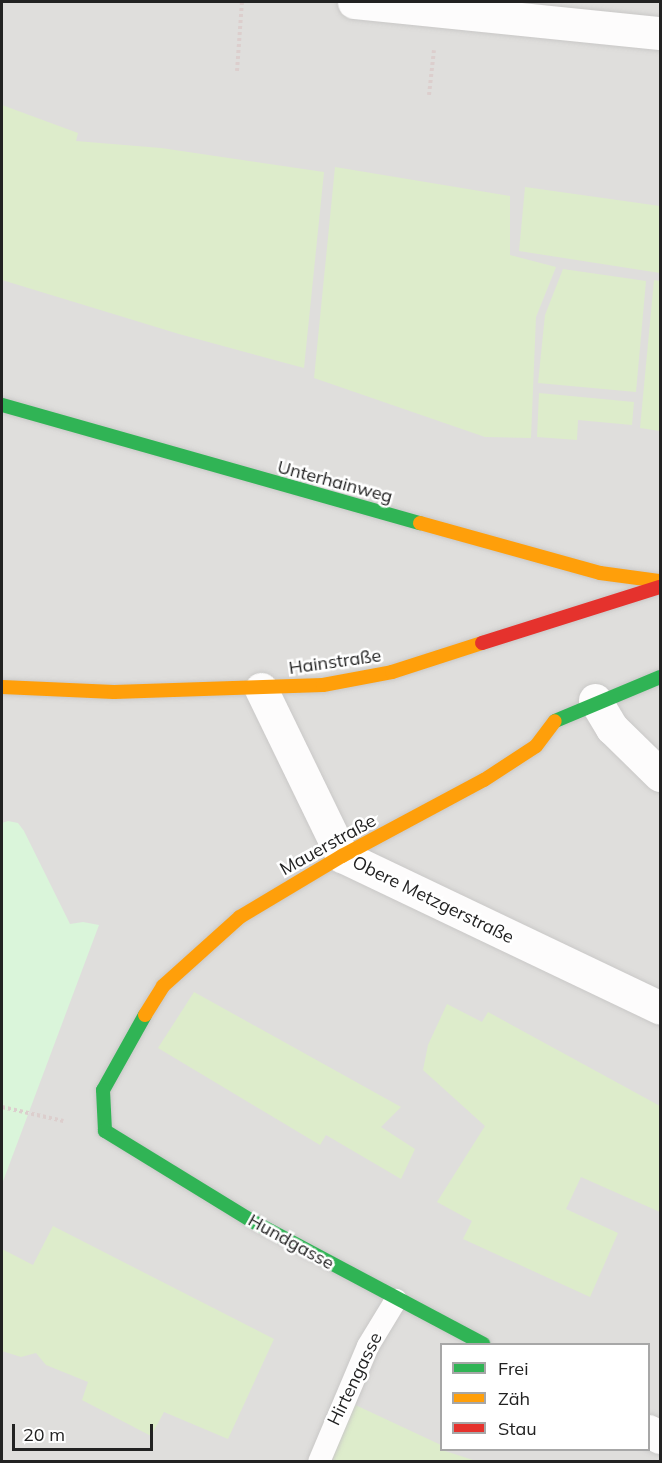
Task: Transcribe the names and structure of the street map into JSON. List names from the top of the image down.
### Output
{
  "streets": {
    "street": [
      "Unterhainweg",
      "Hainstraße",
      "Mauerstraße",
      "Obere Metzgerstraße",
      "Hundgasse"
    ],
    "lane": ["Hirtengasse"]
  },
  "crossings": [
    ["Hainstraße", "Obere Metzgerstraße"],
    ["Mauerstraße", "Obere Metzgerstraße"],
    ["Mauerstraße", "Hundgasse"],
    ["Hundgasse", "Hirtengasse"]
  ],
  "legend": ["Frei", "Zäh", "Stau"],
  "scale_bar": "20 m"
}
